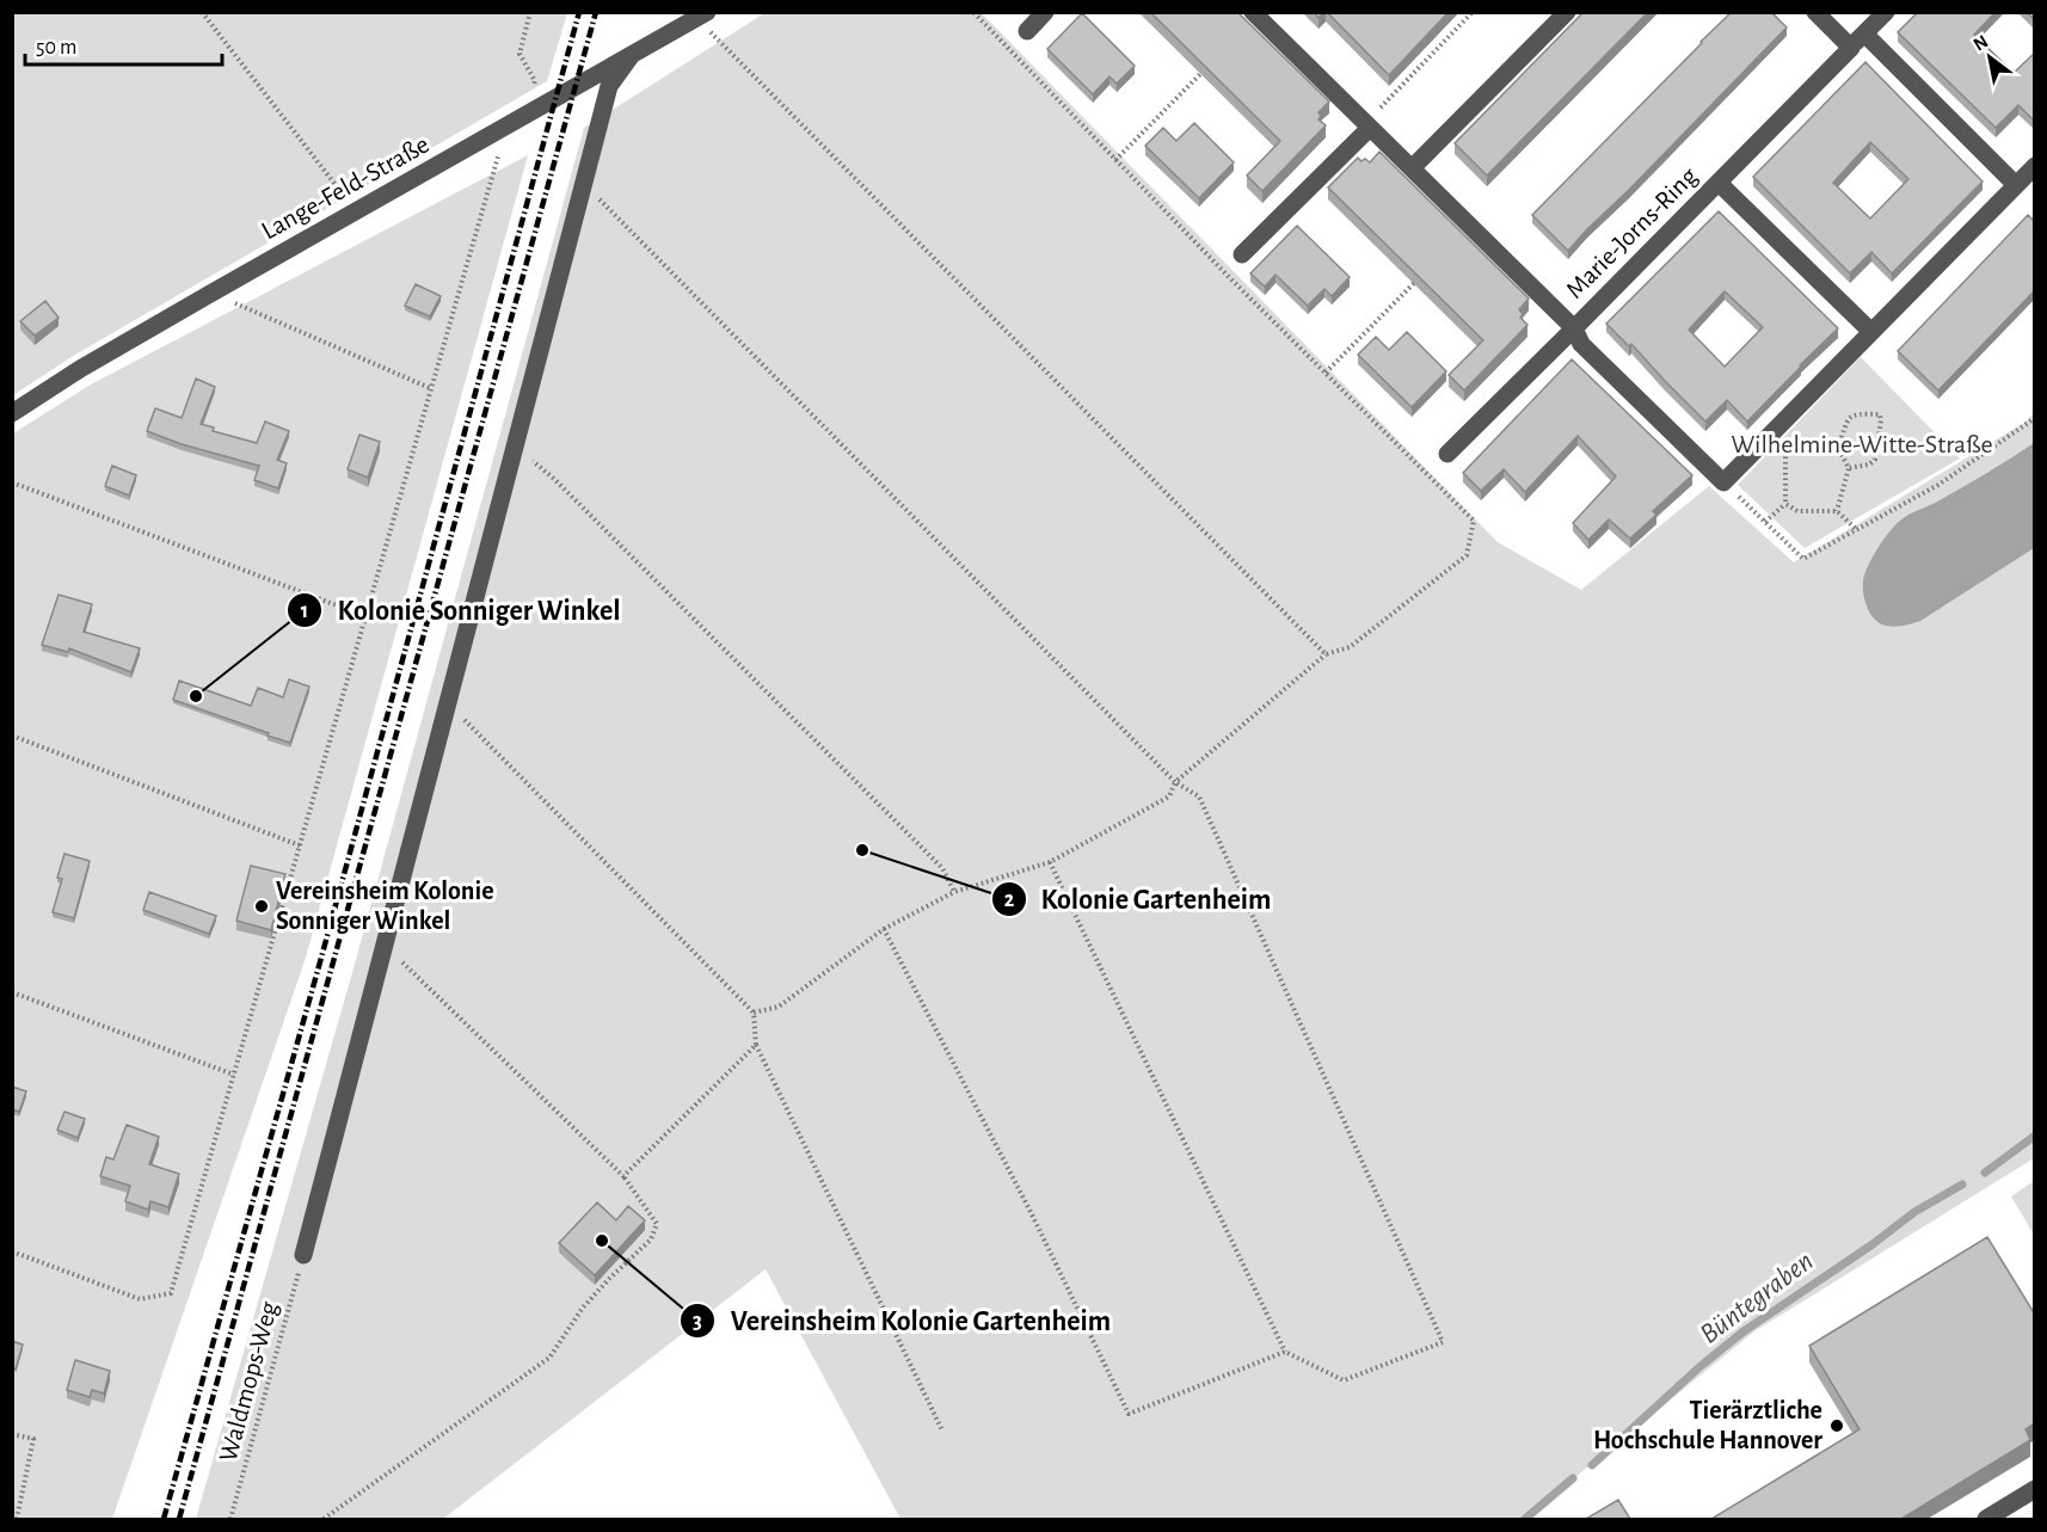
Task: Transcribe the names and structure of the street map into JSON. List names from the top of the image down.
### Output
{
  "streets": {
    "street": ["Lange-Feld-Straße", "Marie-Jorns-Ring"],
    "path": ["Waldmops-Weg"]
  },
  "water": ["Büntegraben"],
  "parks": ["Wilhelmine-Witte-Straße"],
  "places": [
    "Kolonie Sonniger Winkel",
    "Kolonie Gartenheim",
    "Vereinsheim Kolonie Sonniger Winkel",
    "Vereinsheim Kolonie Gartenheim",
    "Tierärztliche Hochschule Hannover"
  ],
  "scale_bar": "50 m",
  "north": "top left"
}
